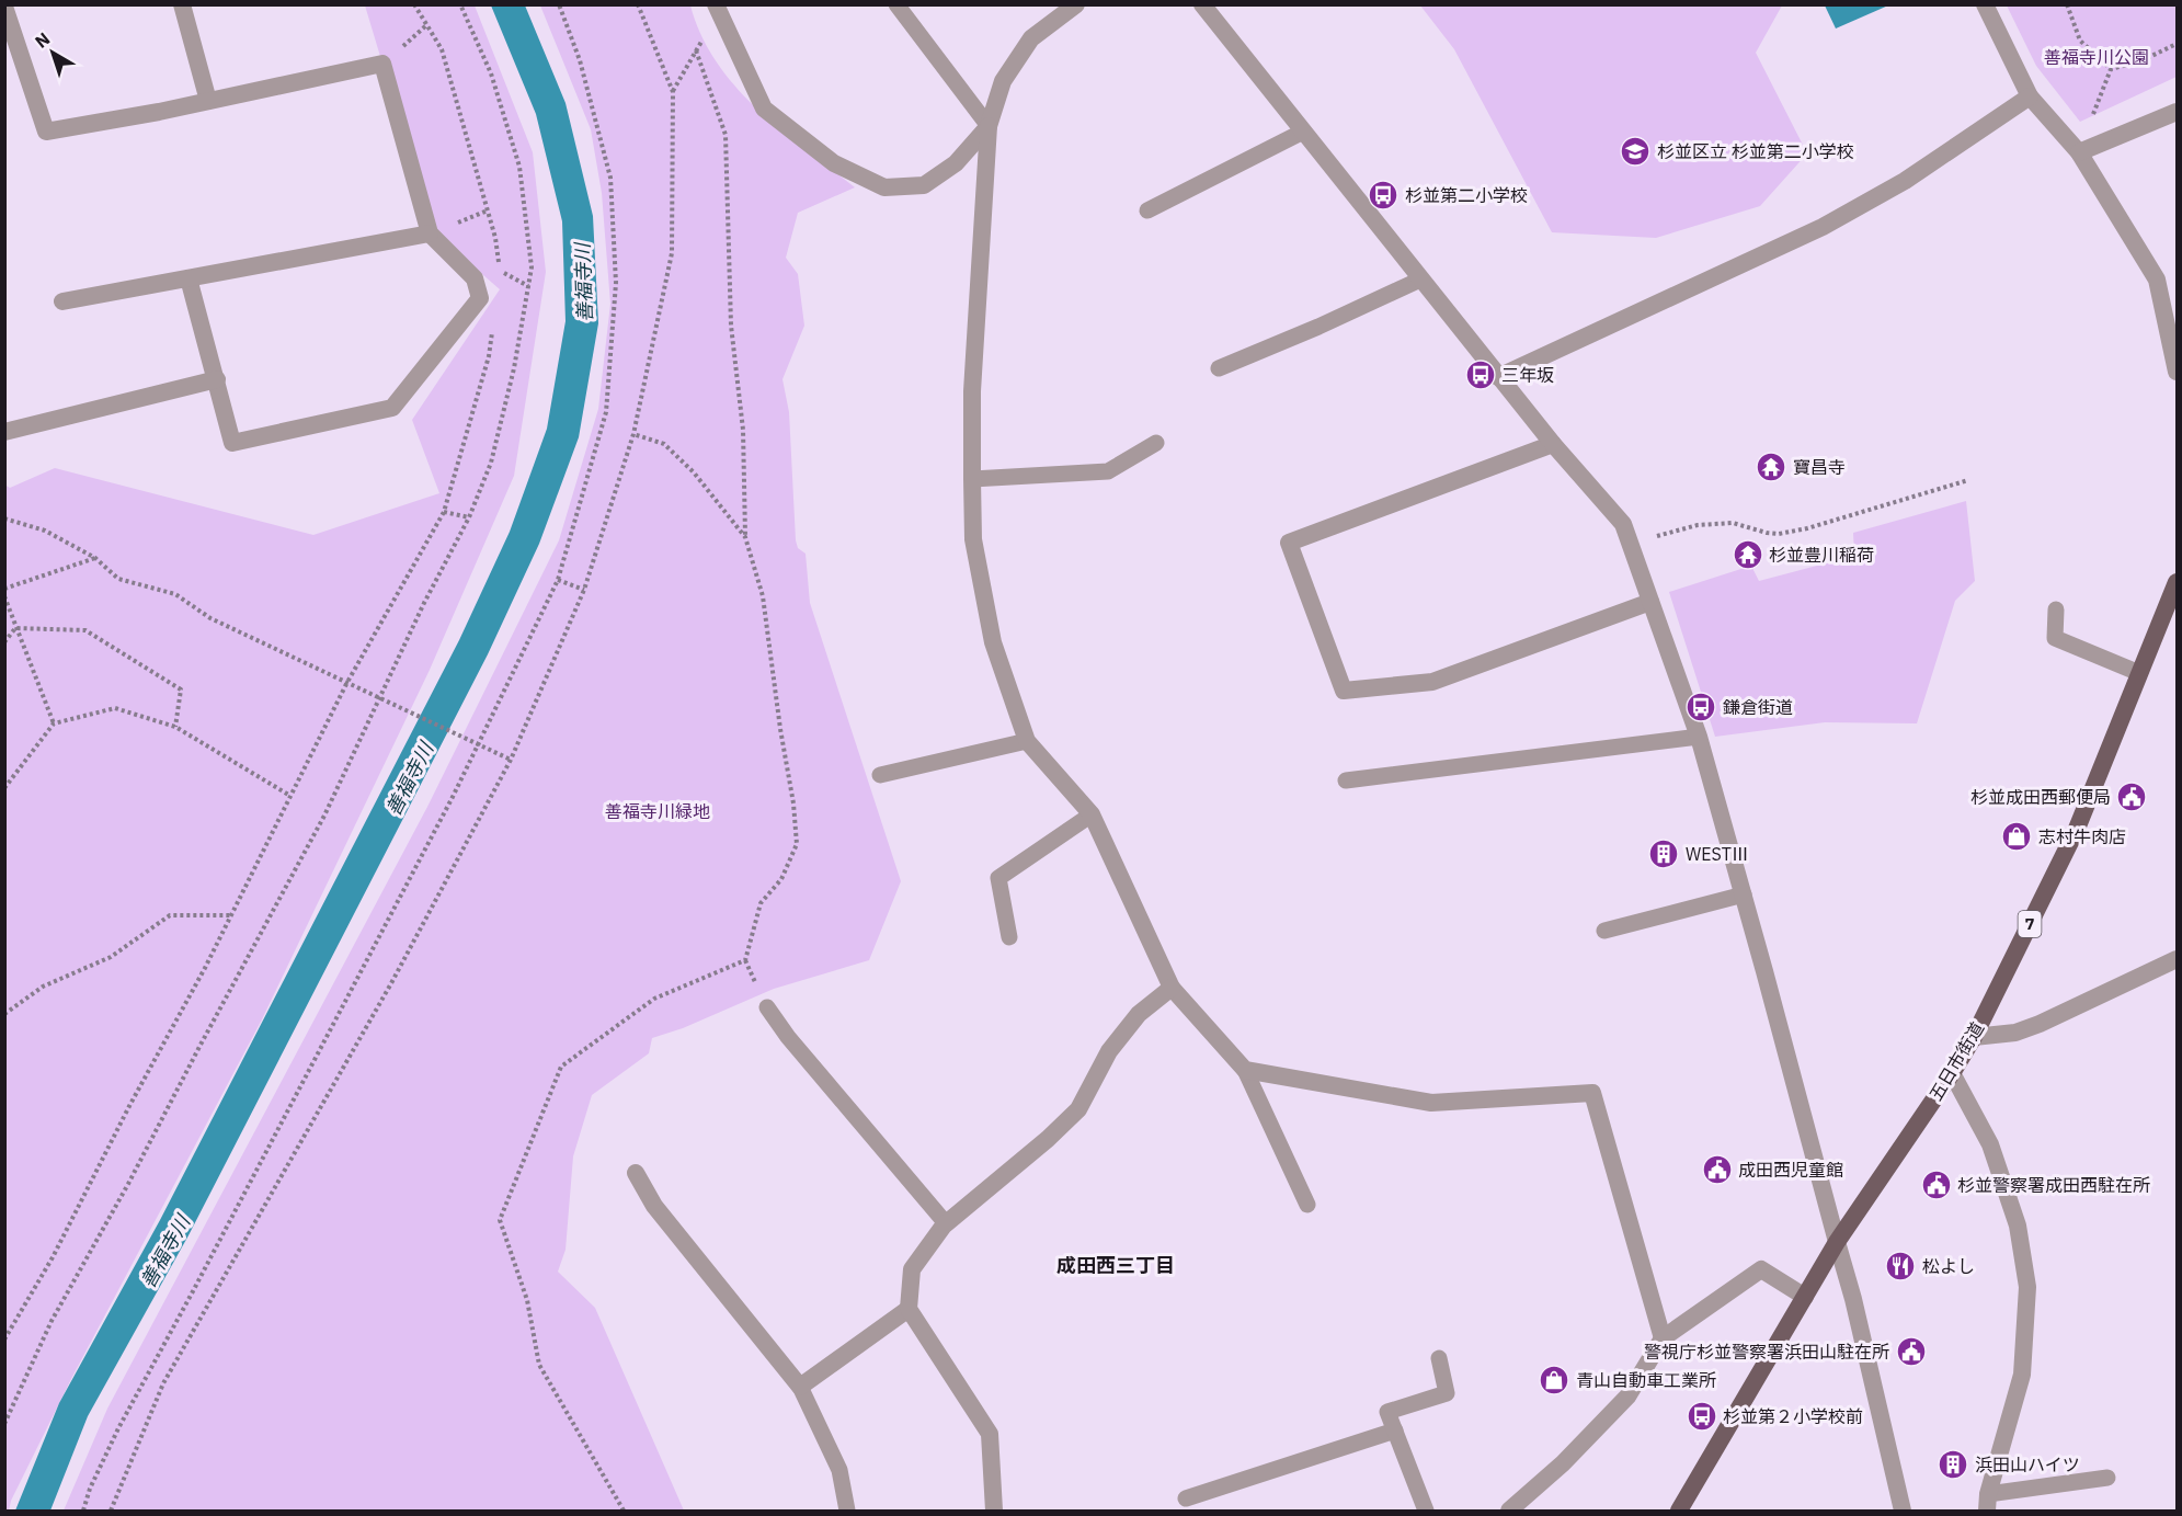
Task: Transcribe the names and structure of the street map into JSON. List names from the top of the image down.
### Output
{
  "streets": {
    "main road": ["7", "五日市街道"]
  },
  "districts": ["成田西三丁目"],
  "water": ["善福寺川"],
  "parks": ["善福寺川公園", "善福寺川緑地"],
  "places": {
    "school or university": ["杉並区立 杉並第二小学校"],
    "bus stop": [
      "杉並第二小学校",
      "三年坂",
      "鎌倉街道",
      "杉並第２小学校前"
    ],
    "temple": ["寶昌寺", "杉並豊川稲荷"],
    "public building": [
      "杉並成田西郵便局",
      "成田西児童館",
      "杉並警察署成田西駐在所",
      "警視庁杉並警察署浜田山駐在所"
    ],
    "shop": ["志村牛肉店", "青山自動車工業所"],
    "building": ["WESTⅢ", "浜田山ハイツ"],
    "restaurant": ["松よし"]
  },
  "north": "top left"
}
